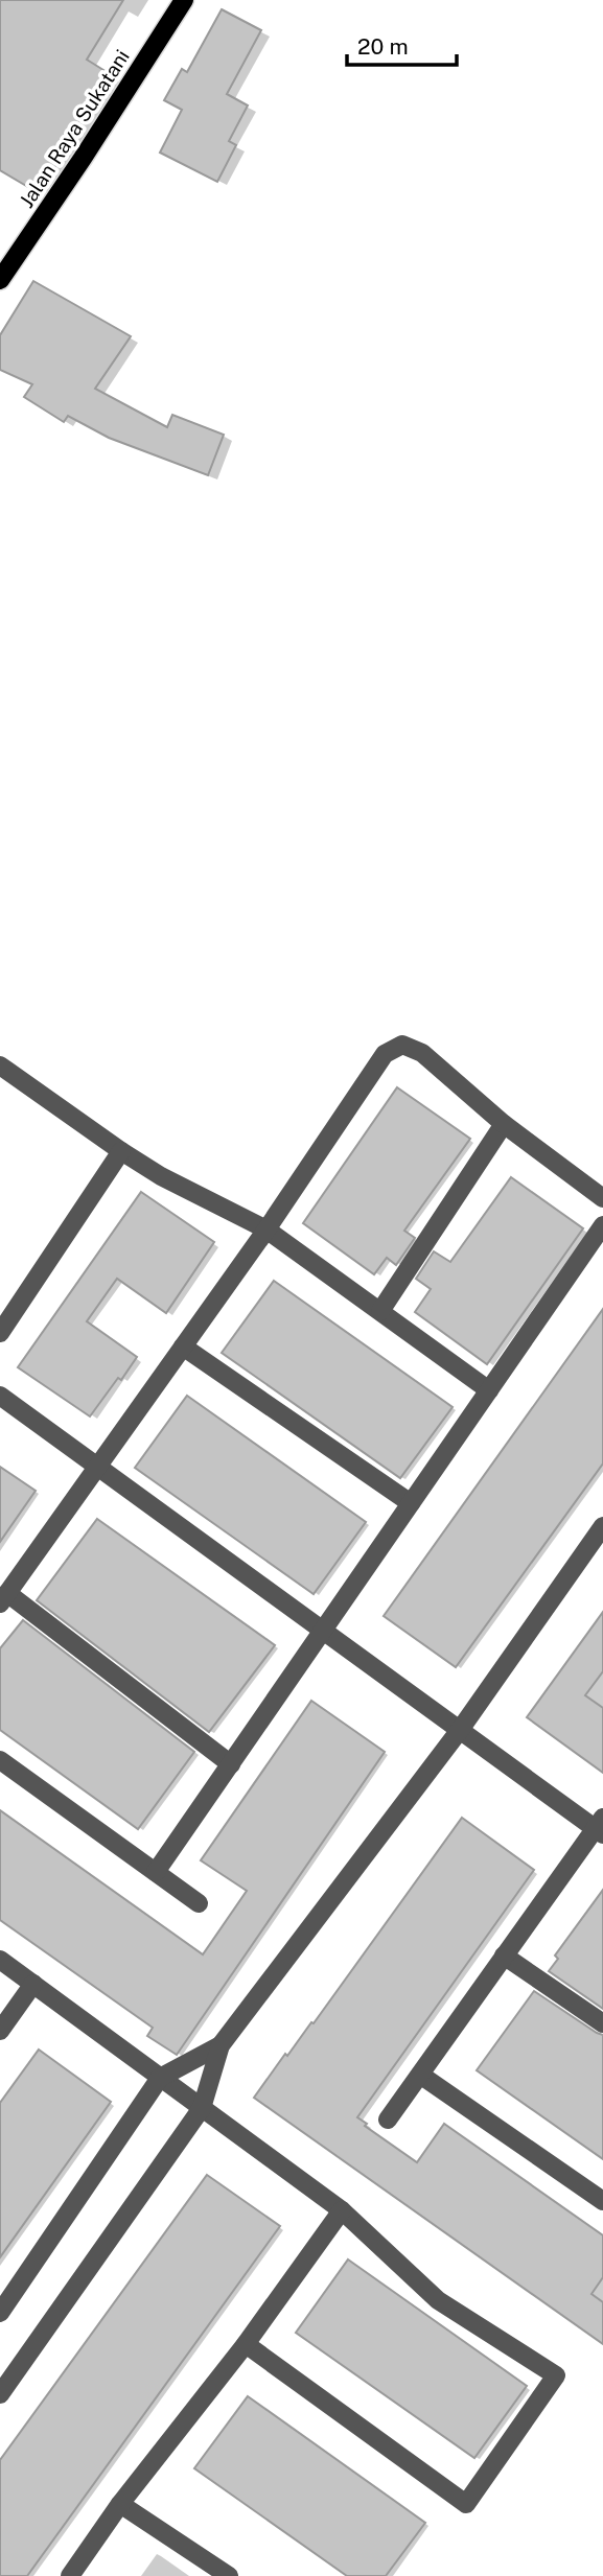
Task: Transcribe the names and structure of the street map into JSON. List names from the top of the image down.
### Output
{
  "streets": {
    "main road": ["Jalan Raya Sukatani"]
  },
  "scale_bar": "20 m"
}
